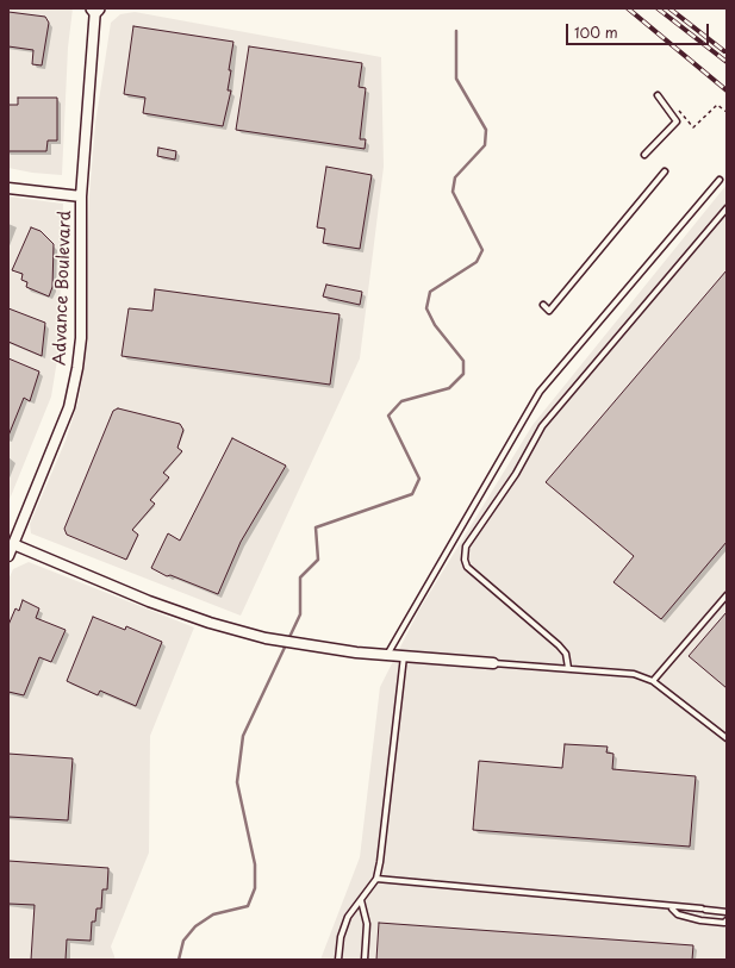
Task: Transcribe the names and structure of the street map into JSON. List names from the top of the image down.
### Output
{
  "streets": {
    "street": ["Advance Boulevard"]
  },
  "scale_bar": "100 m"
}
